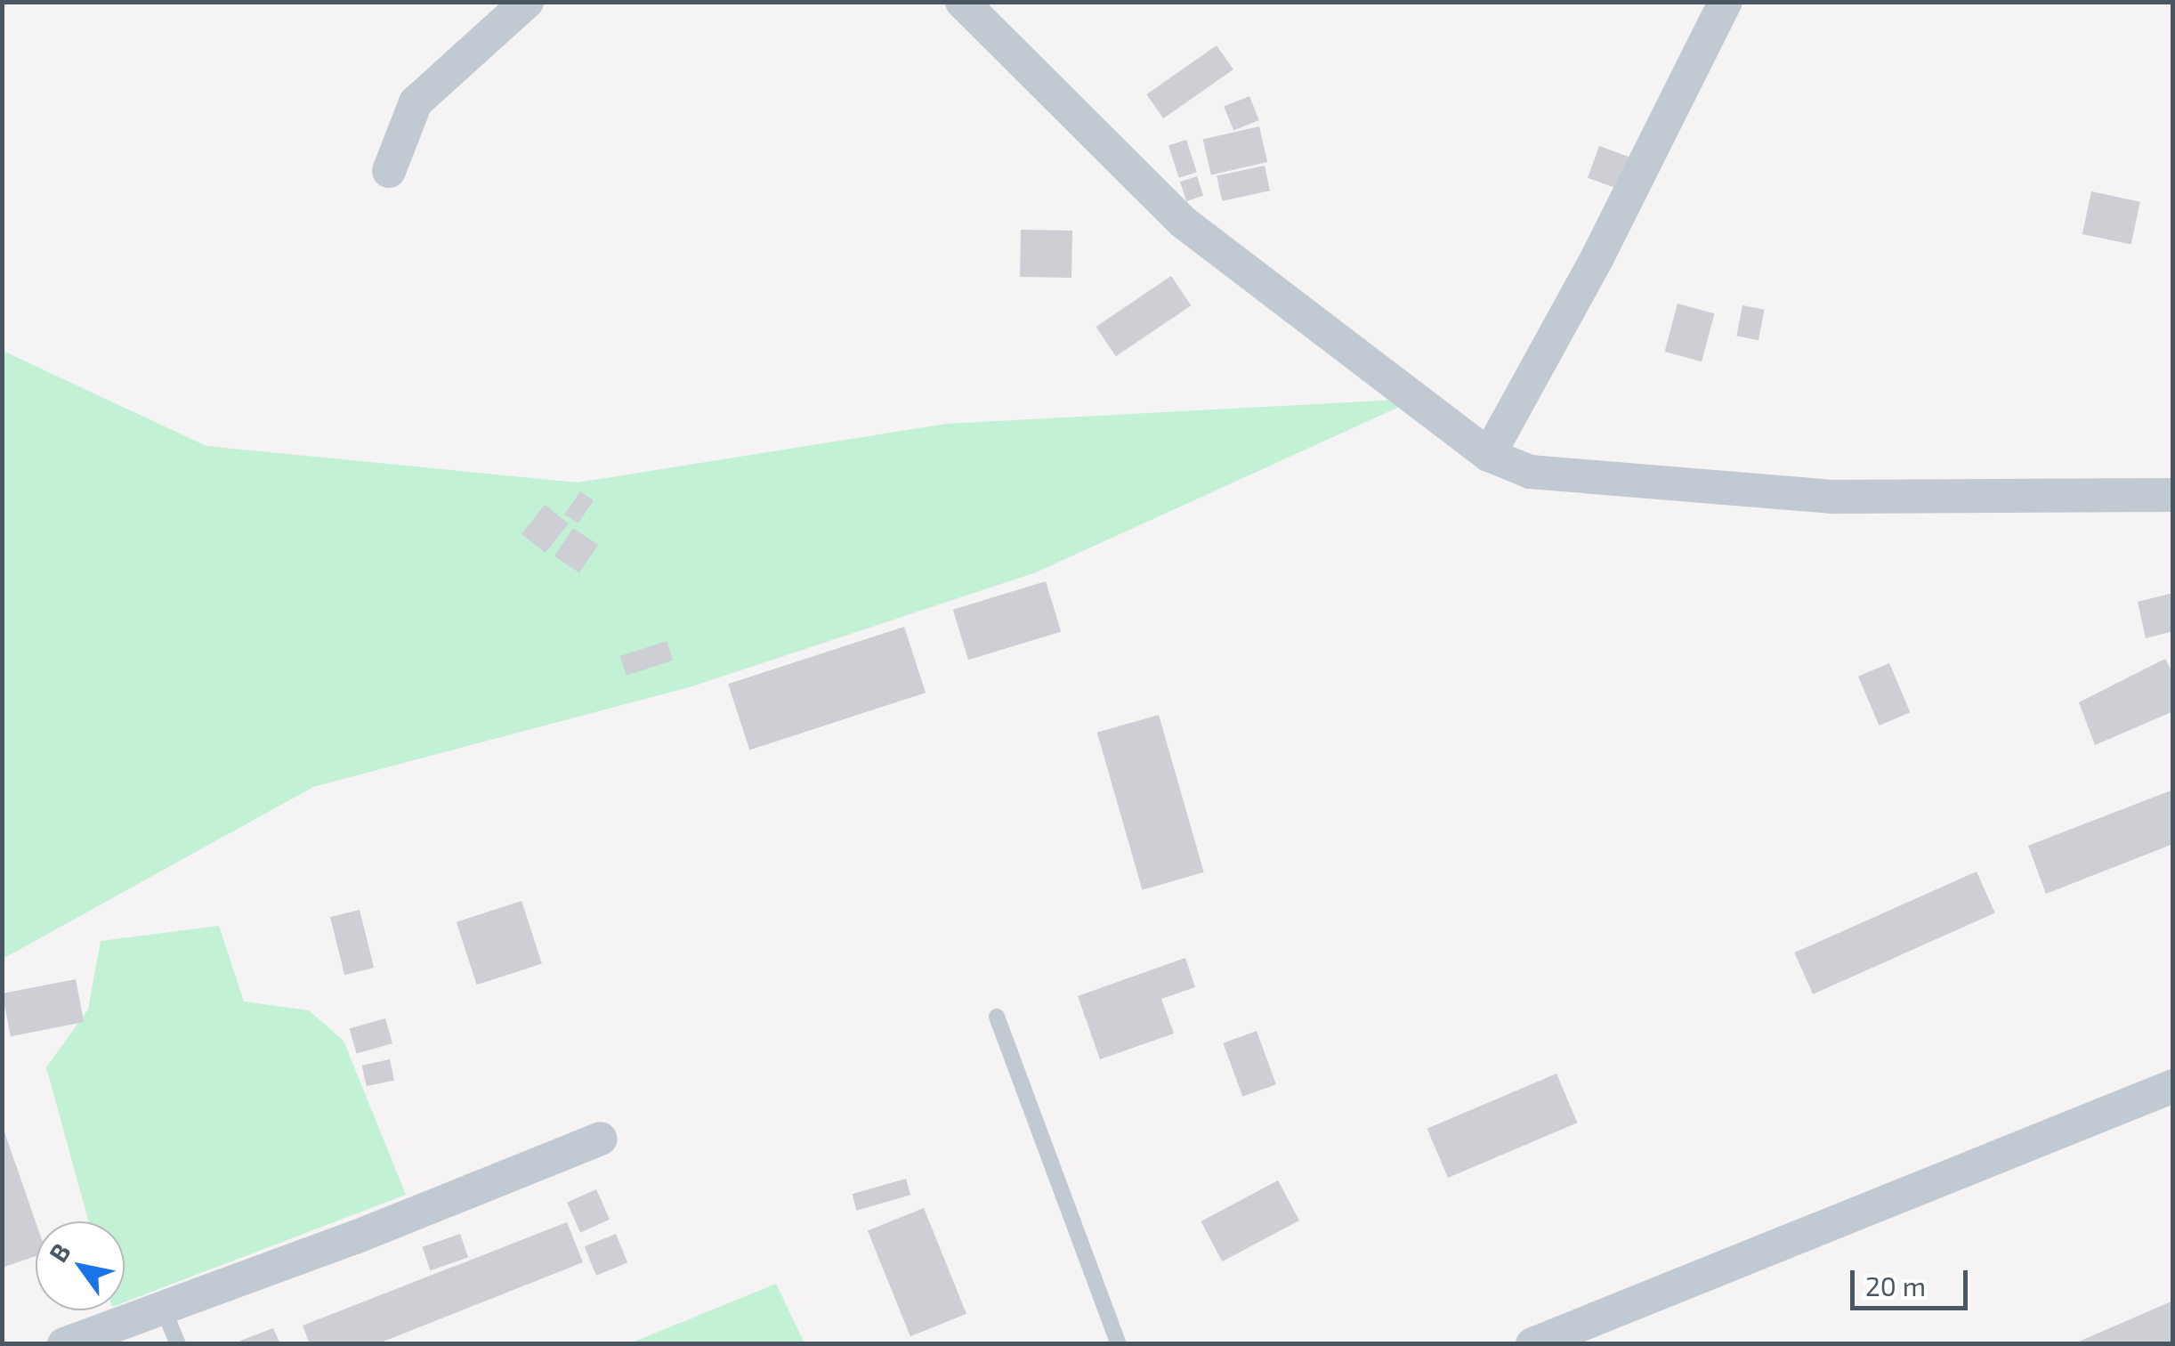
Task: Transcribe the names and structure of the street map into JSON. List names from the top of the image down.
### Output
{
  "scale_bar": "20 m",
  "north": "top left"
}
